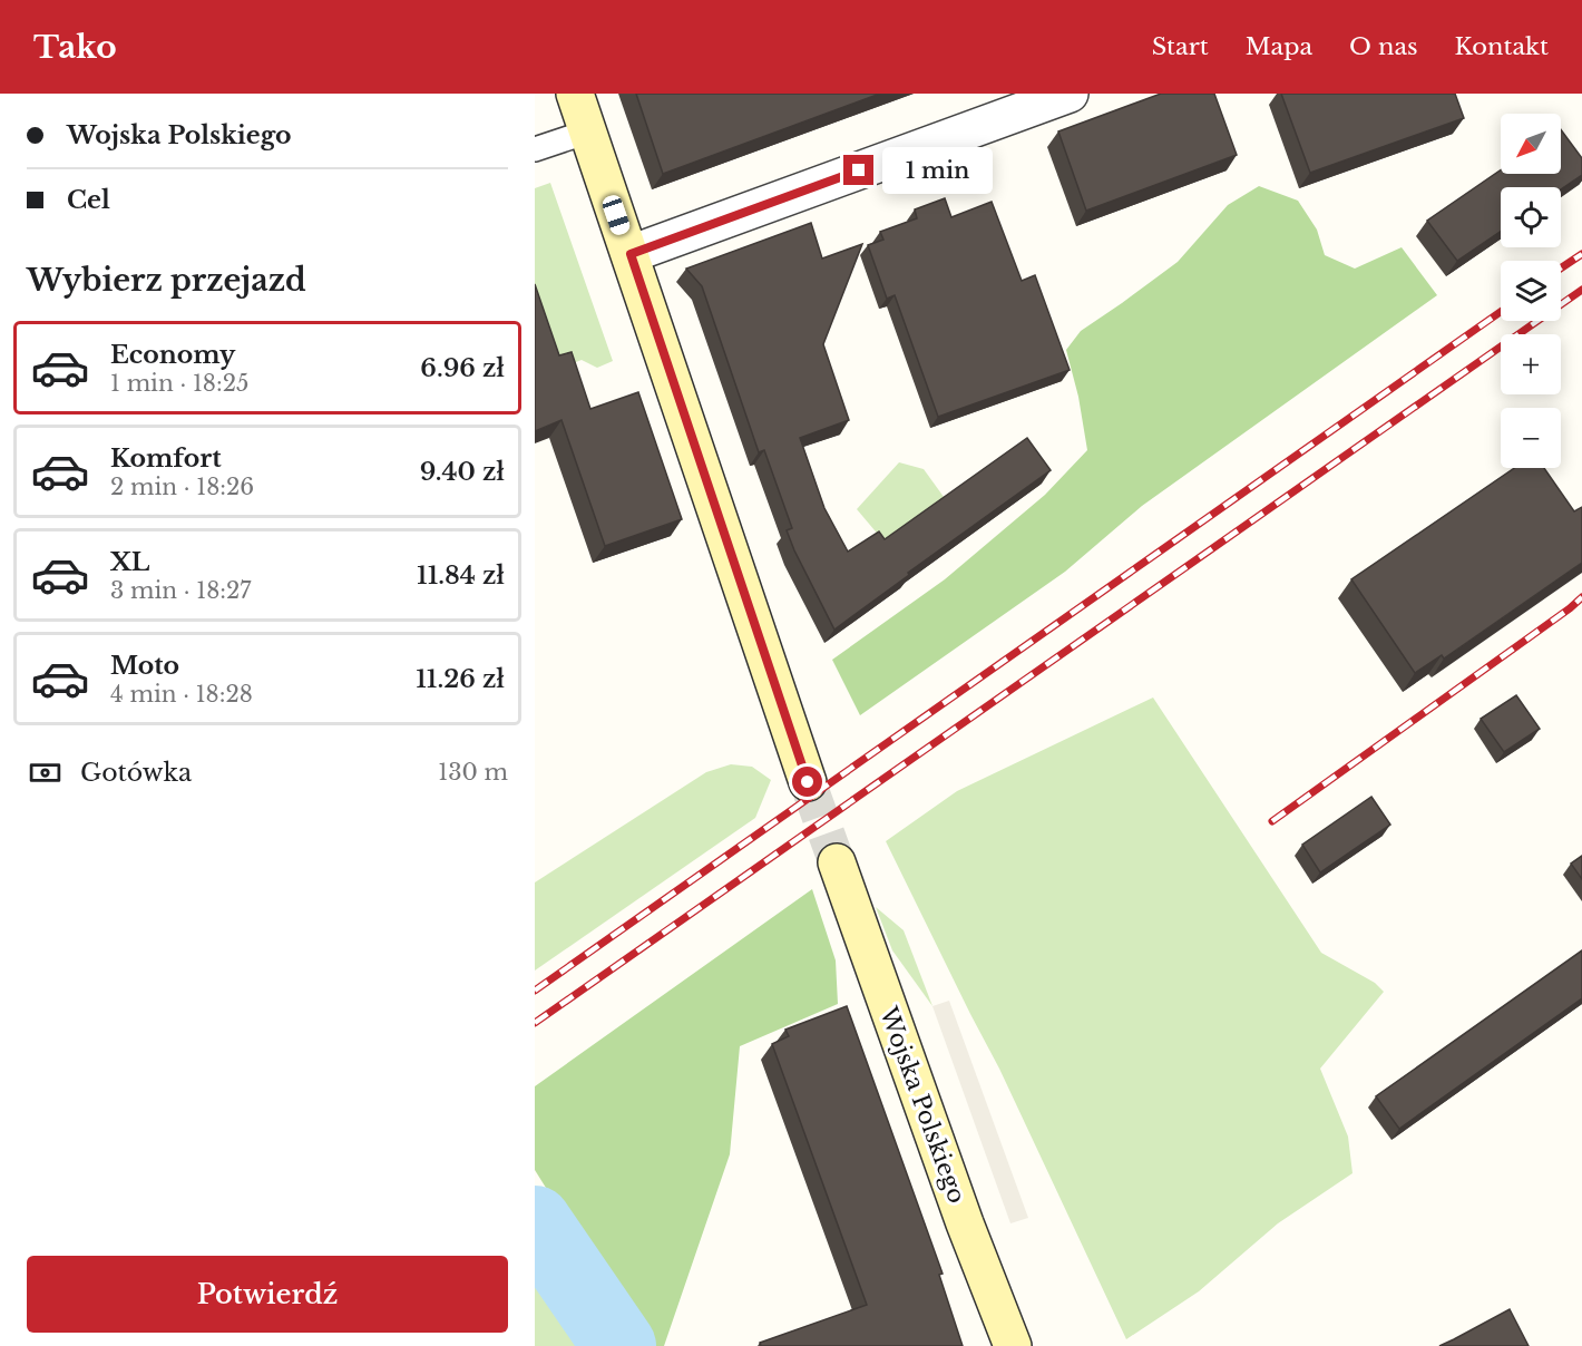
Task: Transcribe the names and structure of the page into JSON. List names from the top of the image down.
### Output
{
  "streets": {
    "street": ["Wojska Polskiego"]
  },
  "north": "bottom left",
  "page": {
    "header": "Tako",
    "nav": [
      "Start",
      "Mapa",
      "O nas",
      "Kontakt"
    ],
    "banner": ["Wojska Polskiego", "Cel"],
    "map_buttons": ["+", "−"],
    "bubble": "1 min",
    "heading": "Wybierz przejazd",
    "list": [
      {
        "name": "Economy",
        "note": "1 min · 18:25",
        "value": "6.96 zł"
      },
      {
        "name": "Komfort",
        "note": "2 min · 18:26",
        "value": "9.40 zł"
      },
      {
        "name": "XL",
        "note": "3 min · 18:27",
        "value": "11.84 zł"
      },
      {
        "name": "Moto",
        "note": "4 min · 18:28",
        "value": "11.26 zł"
      }
    ],
    "pay": ["Gotówka", "130 m"],
    "buttons": "Potwierdź"
  }
}
